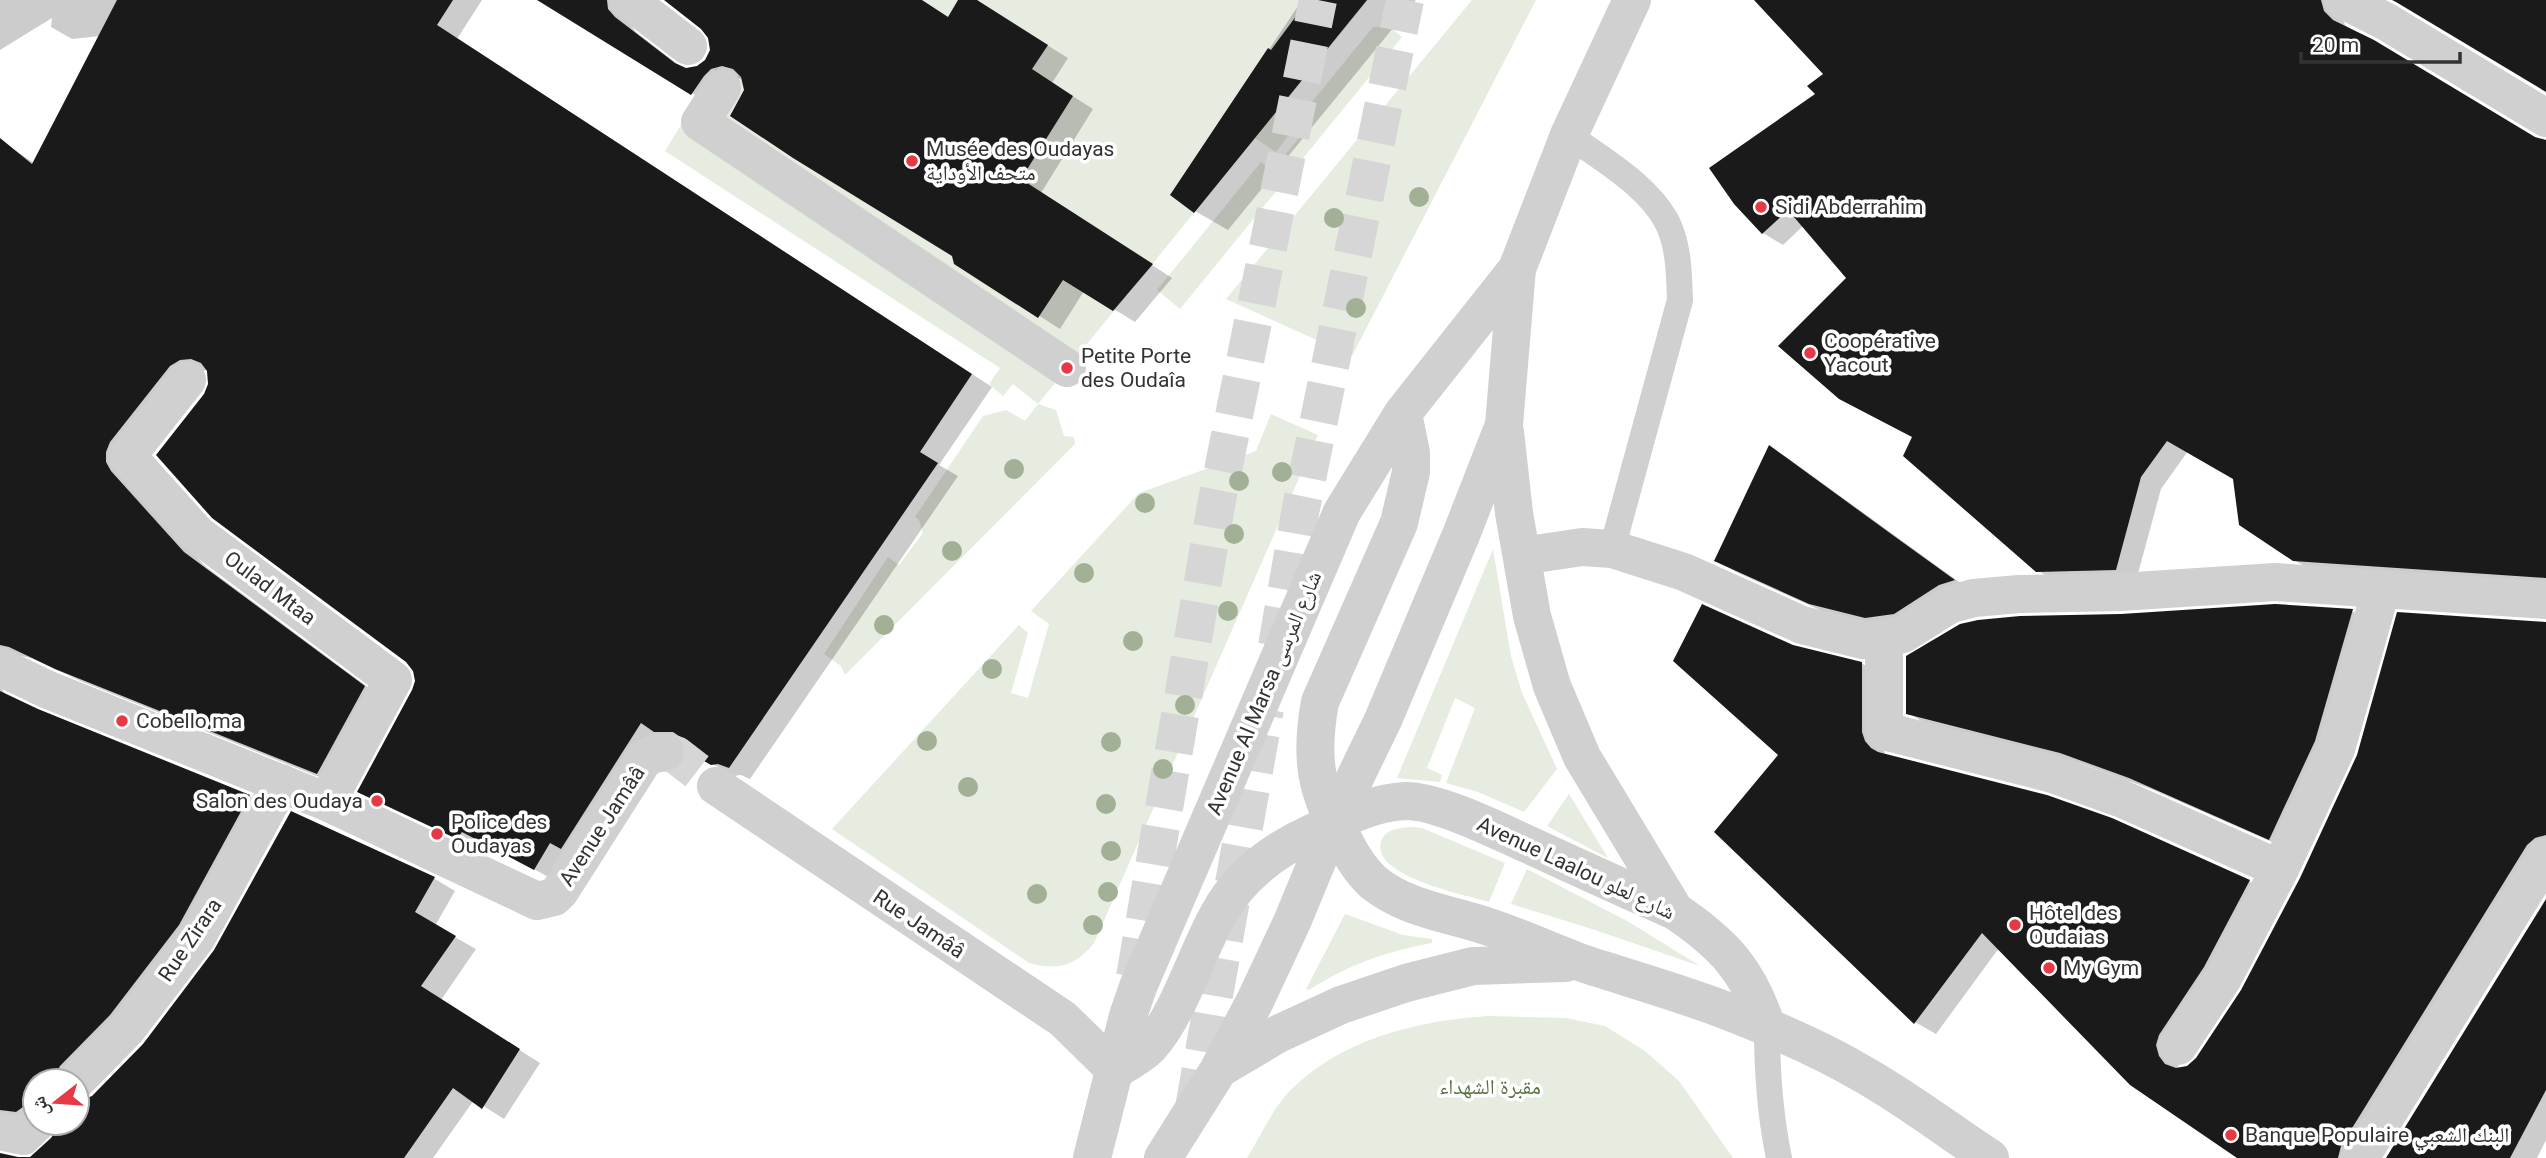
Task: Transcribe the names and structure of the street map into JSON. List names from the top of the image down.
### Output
{
  "streets": {
    "street": [
      "Oulad Mtaa",
      "Avenue Al Marsa شارع المرسى",
      "Avenue Jamââ",
      "Avenue Laalou شارع لعلو",
      "Rue Jamââ",
      "Rue Zirara"
    ]
  },
  "crossings": [
    ["Oulad Mtaa", "Avenue Jamââ"],
    ["Avenue Al Marsa شارع المرسى", "Avenue Laalou شارع لعلو"],
    ["Avenue Al Marsa شارع المرسى", "Rue Jamââ"],
    ["Avenue Jamââ", "Rue Zirara"],
    ["Avenue Laalou شارع لعلو", "Rue Jamââ"]
  ],
  "parks": ["مقبرة الشهداء"],
  "places": [
    "Musée des Oudayas متحف الأوداية",
    "Sidi Abderrahim",
    "Coopérative Yacout",
    "Petite Porte des Oudaîa",
    "Cobello.ma",
    "Salon des Oudaya",
    "Police des Oudayas",
    "Hôtel des Oudaias",
    "My Gym",
    "Banque Populaire البنك الشعبي"
  ],
  "scale_bar": "20 m",
  "north": "left"
}
